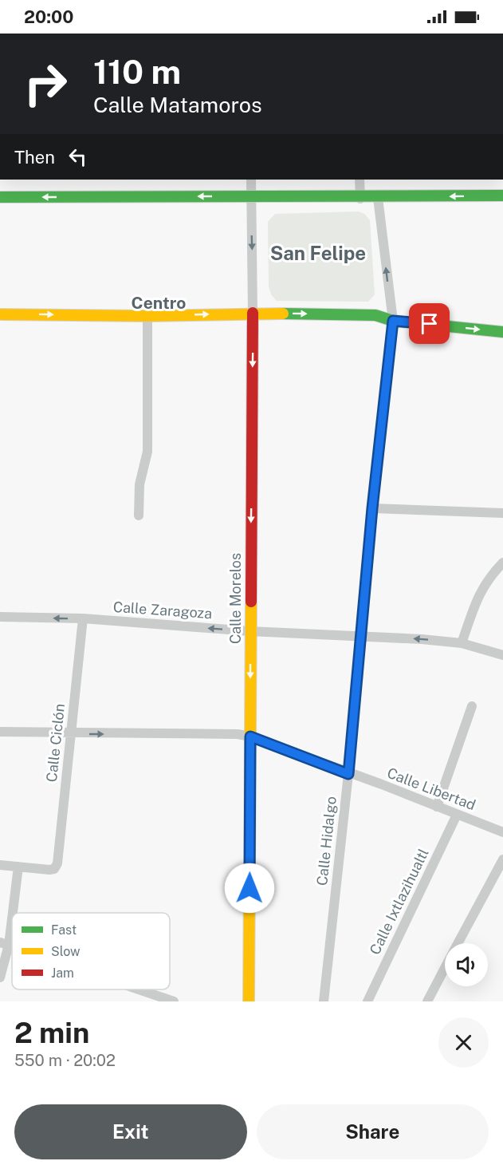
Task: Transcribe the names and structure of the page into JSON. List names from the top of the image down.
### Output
{
  "streets": {
    "street": [
      "Calle Morelos",
      "Calle Zaragoza",
      "Calle Ciclón",
      "Calle Libertad",
      "Calle Hidalgo",
      "Calle Ixtlazihualtl"
    ]
  },
  "crossings": [
    ["Calle Morelos", "Calle Zaragoza"],
    ["Calle Morelos", "Calle Libertad"],
    ["Calle Zaragoza", "Calle Ciclón"],
    ["Calle Zaragoza", "Calle Hidalgo"],
    ["Calle Ciclón", "Calle Libertad"],
    ["Calle Libertad", "Calle Hidalgo"],
    ["Calle Libertad", "Calle Ixtlazihualtl"]
  ],
  "one_way": ["Calle Morelos", "Calle Zaragoza"],
  "districts": ["San Felipe", "Centro"],
  "legend": ["Fast", "Slow", "Jam"],
  "page": {
    "status": "20:00",
    "turn": ["110 m", "Calle Matamoros"],
    "then": "Then",
    "heading": ["2 min", "550 m · 20:02"],
    "buttons": ["Exit", "Share"]
  }
}
